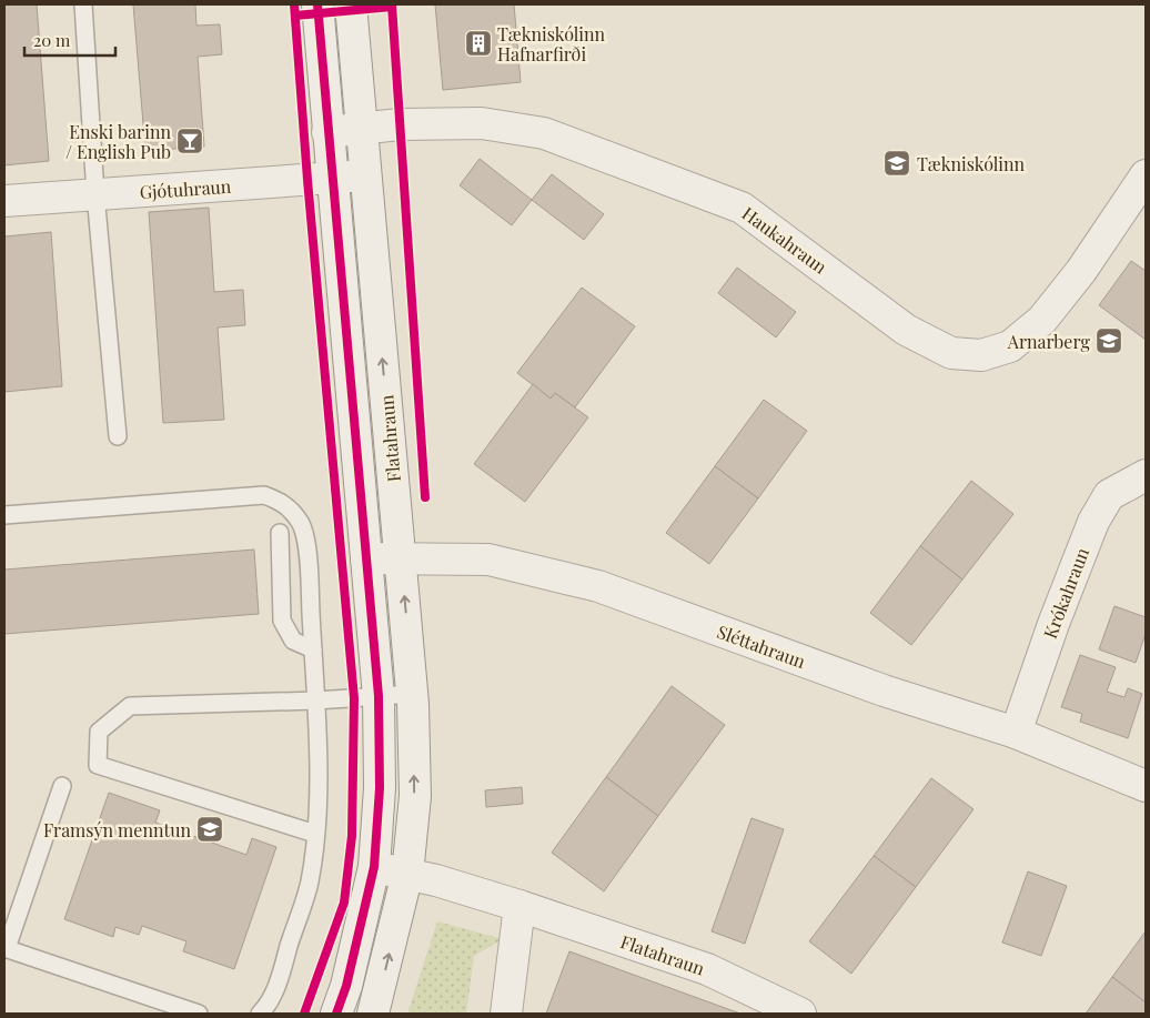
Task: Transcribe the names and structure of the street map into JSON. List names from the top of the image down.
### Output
{
  "streets": {
    "street": [
      "Gjótuhraun",
      "Haukahraun",
      "Flatahraun",
      "Krókahraun",
      "Sléttahraun"
    ]
  },
  "crossings": [
    ["Gjótuhraun", "Flatahraun"],
    ["Haukahraun", "Flatahraun"],
    ["Flatahraun", "Sléttahraun"],
    ["Krókahraun", "Sléttahraun"]
  ],
  "places": {
    "building": ["Tækniskólinn Hafnarfirði"],
    "bar": ["Enski barinn / English Pub"],
    "school or university": ["Tækniskólinn", "Arnarberg", "Framsýn menntun"]
  },
  "scale_bar": "20 m"
}
